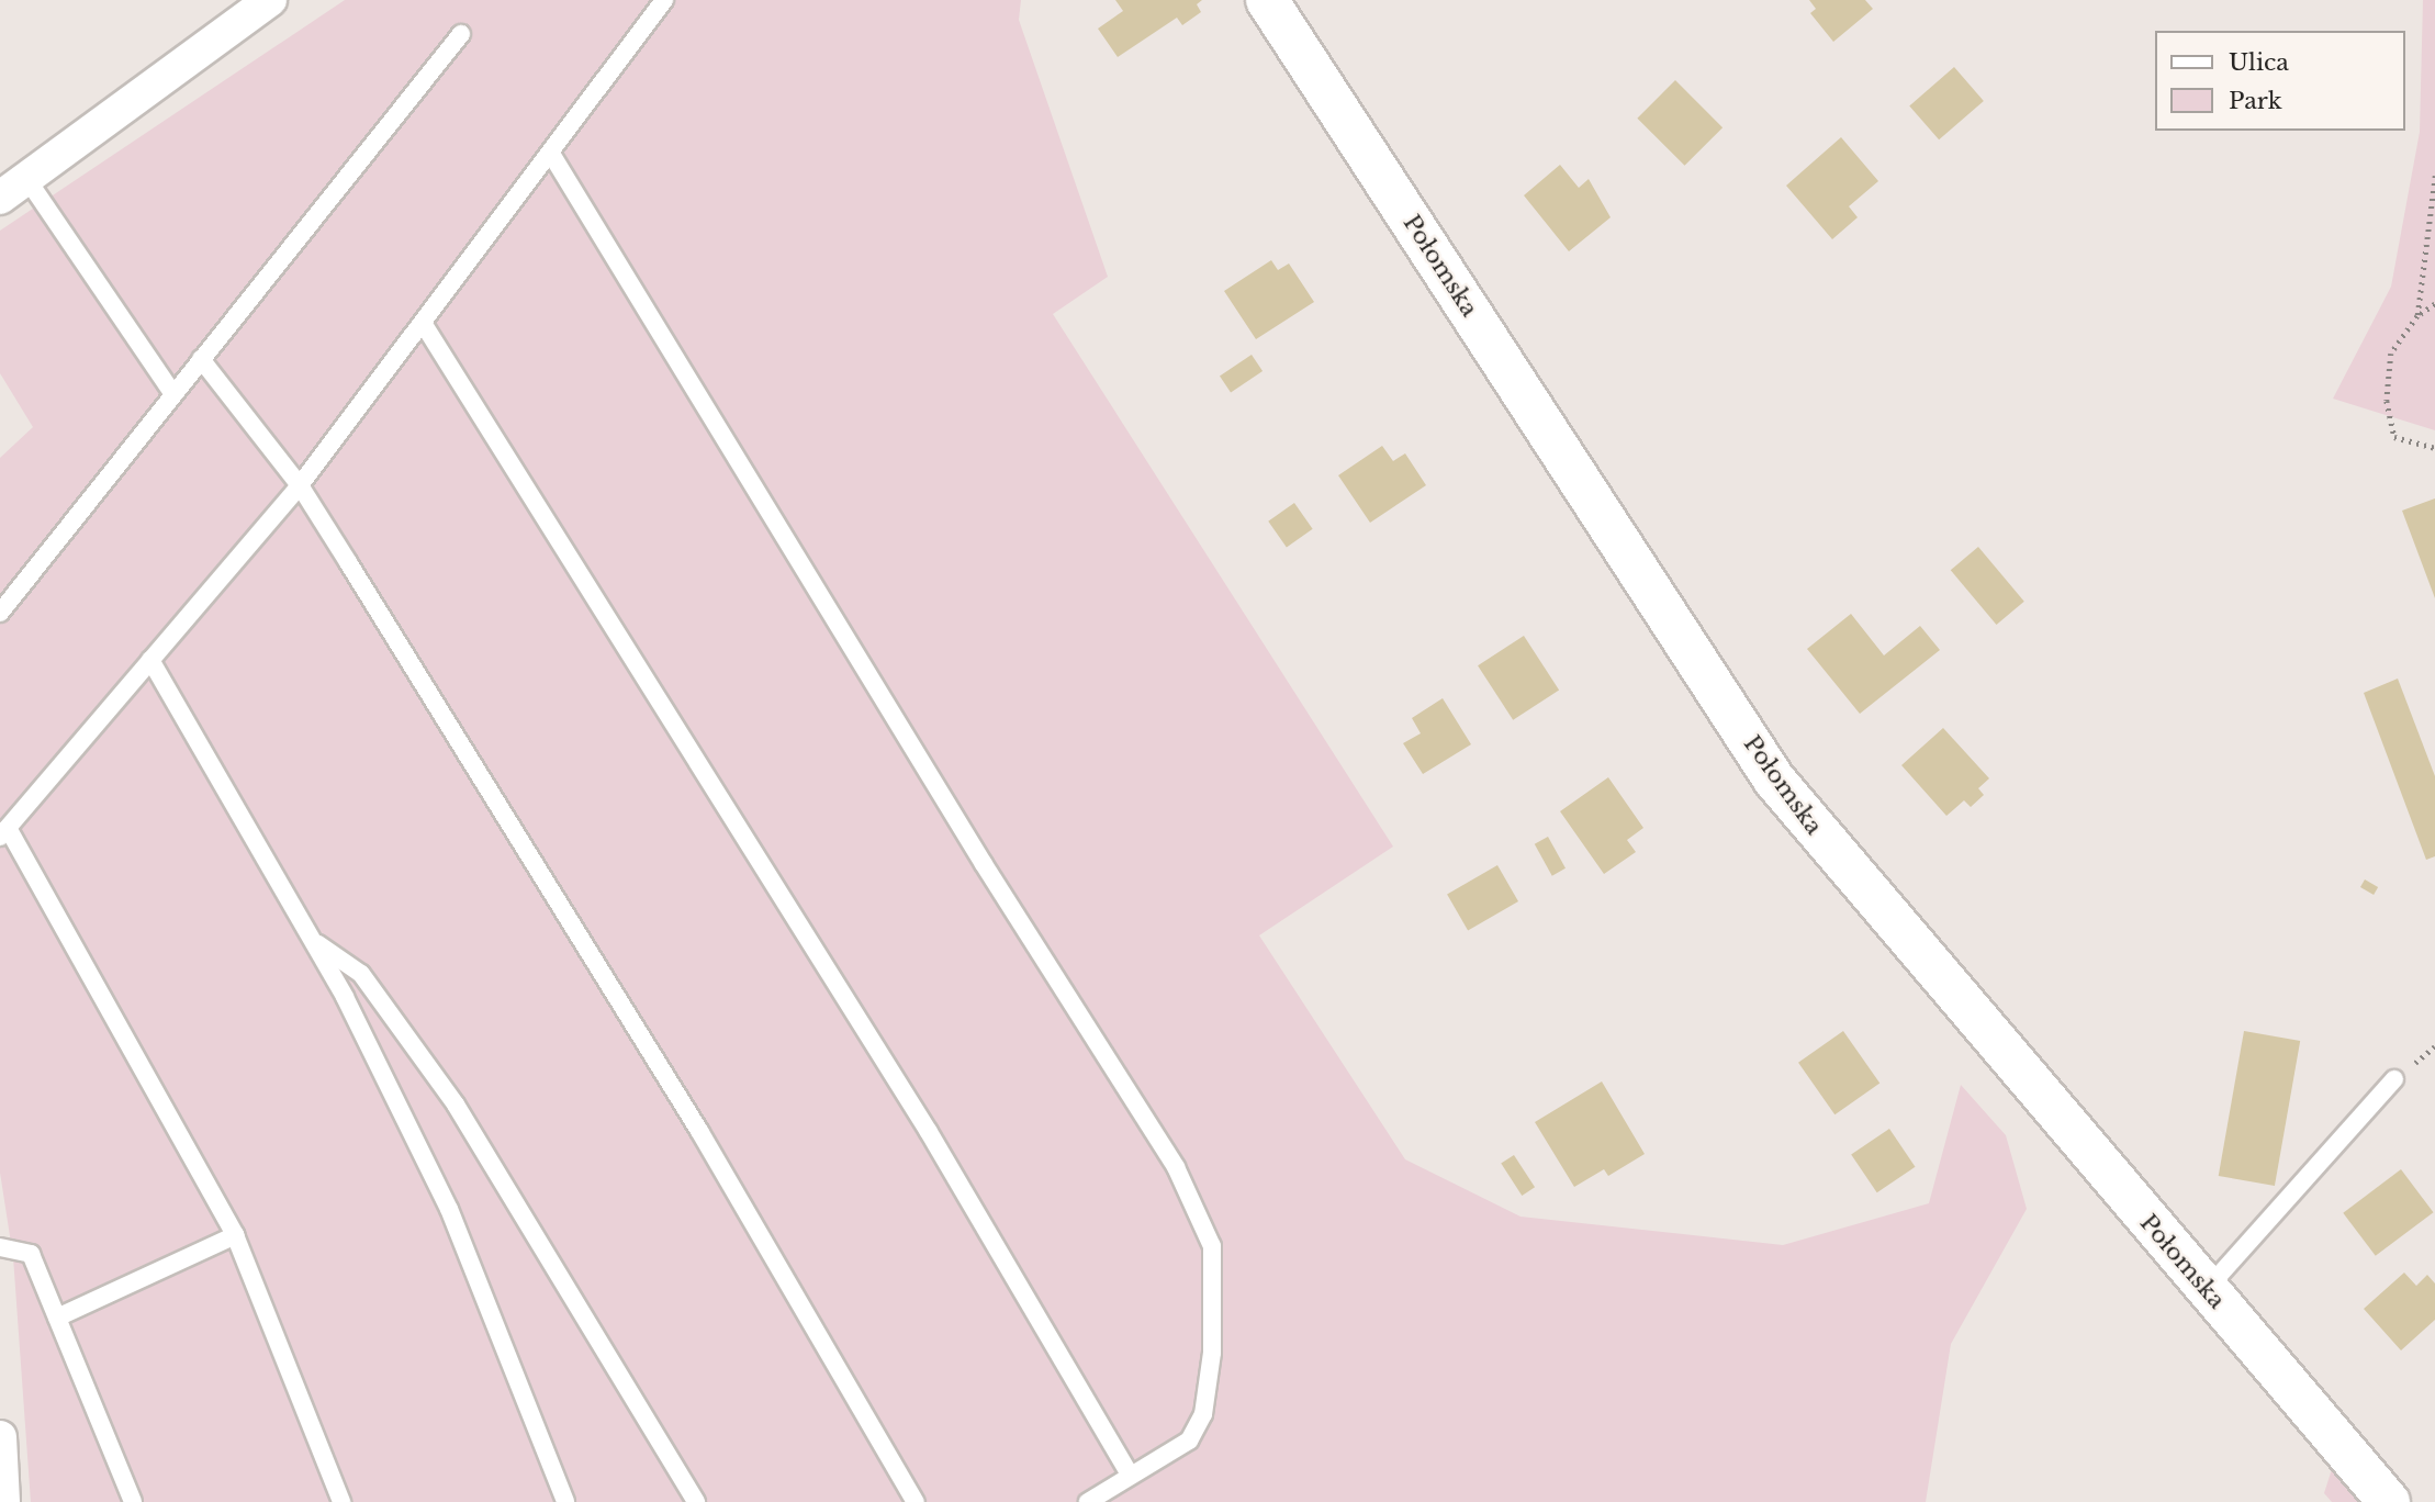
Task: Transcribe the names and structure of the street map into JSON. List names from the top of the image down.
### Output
{
  "streets": {
    "street": ["Połomska"]
  },
  "legend": ["Ulica", "Park"]
}
